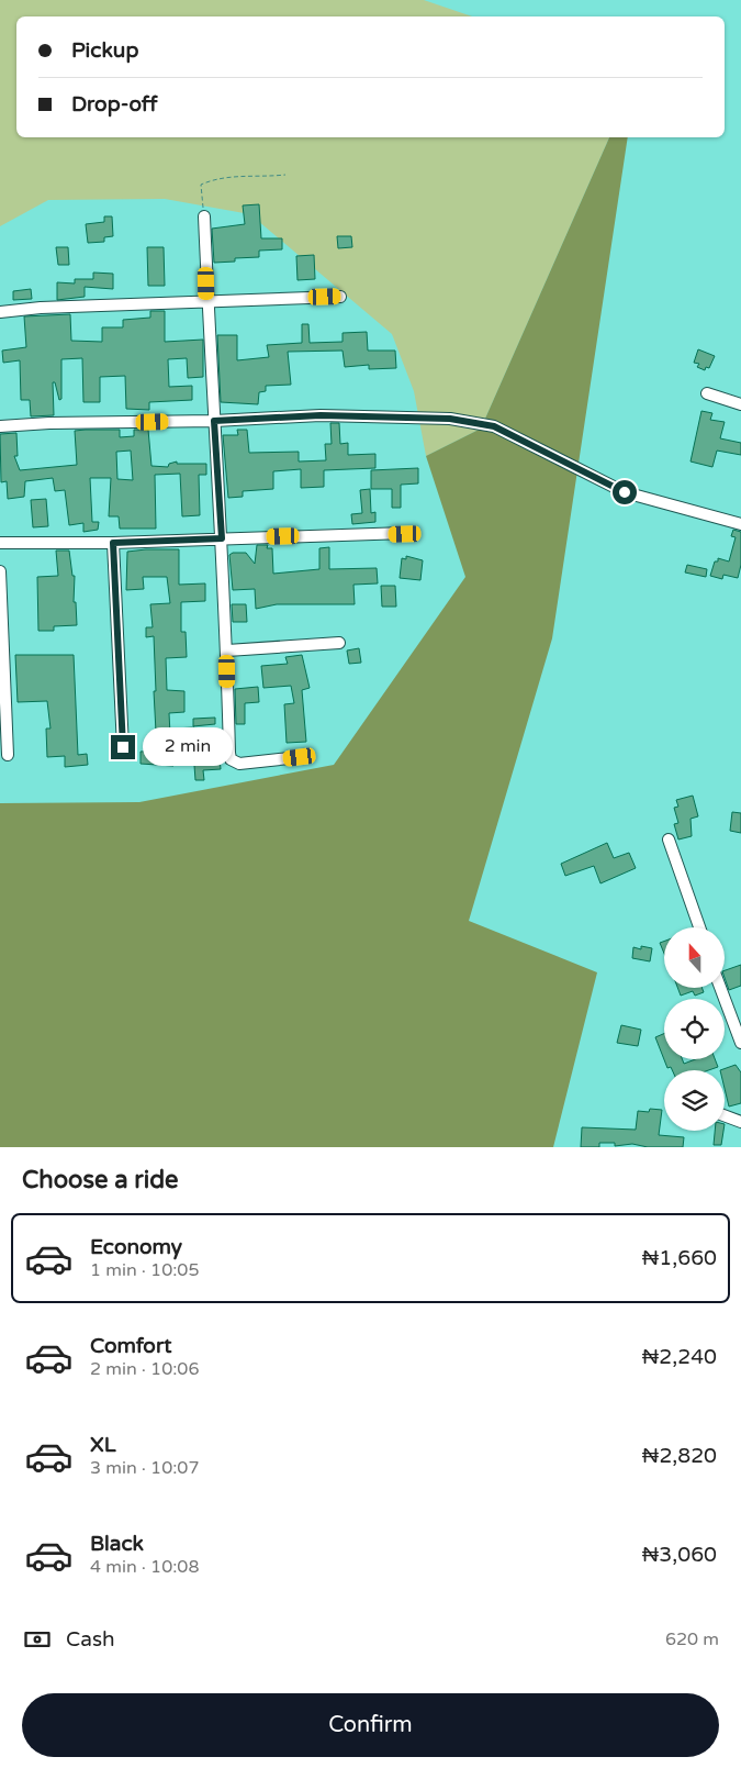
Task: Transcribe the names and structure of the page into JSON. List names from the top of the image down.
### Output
{
  "north": "top",
  "page": {
    "banner": ["Pickup", "Drop-off"],
    "bubble": "2 min",
    "heading": "Choose a ride",
    "list": [
      {
        "name": "Economy",
        "note": "1 min · 10:05",
        "value": "₦1,660"
      },
      {
        "name": "Comfort",
        "note": "2 min · 10:06",
        "value": "₦2,240"
      },
      {
        "name": "XL",
        "note": "3 min · 10:07",
        "value": "₦2,820"
      },
      {
        "name": "Black",
        "note": "4 min · 10:08",
        "value": "₦3,060"
      }
    ],
    "pay": ["Cash", "620 m"],
    "buttons": "Confirm"
  }
}
